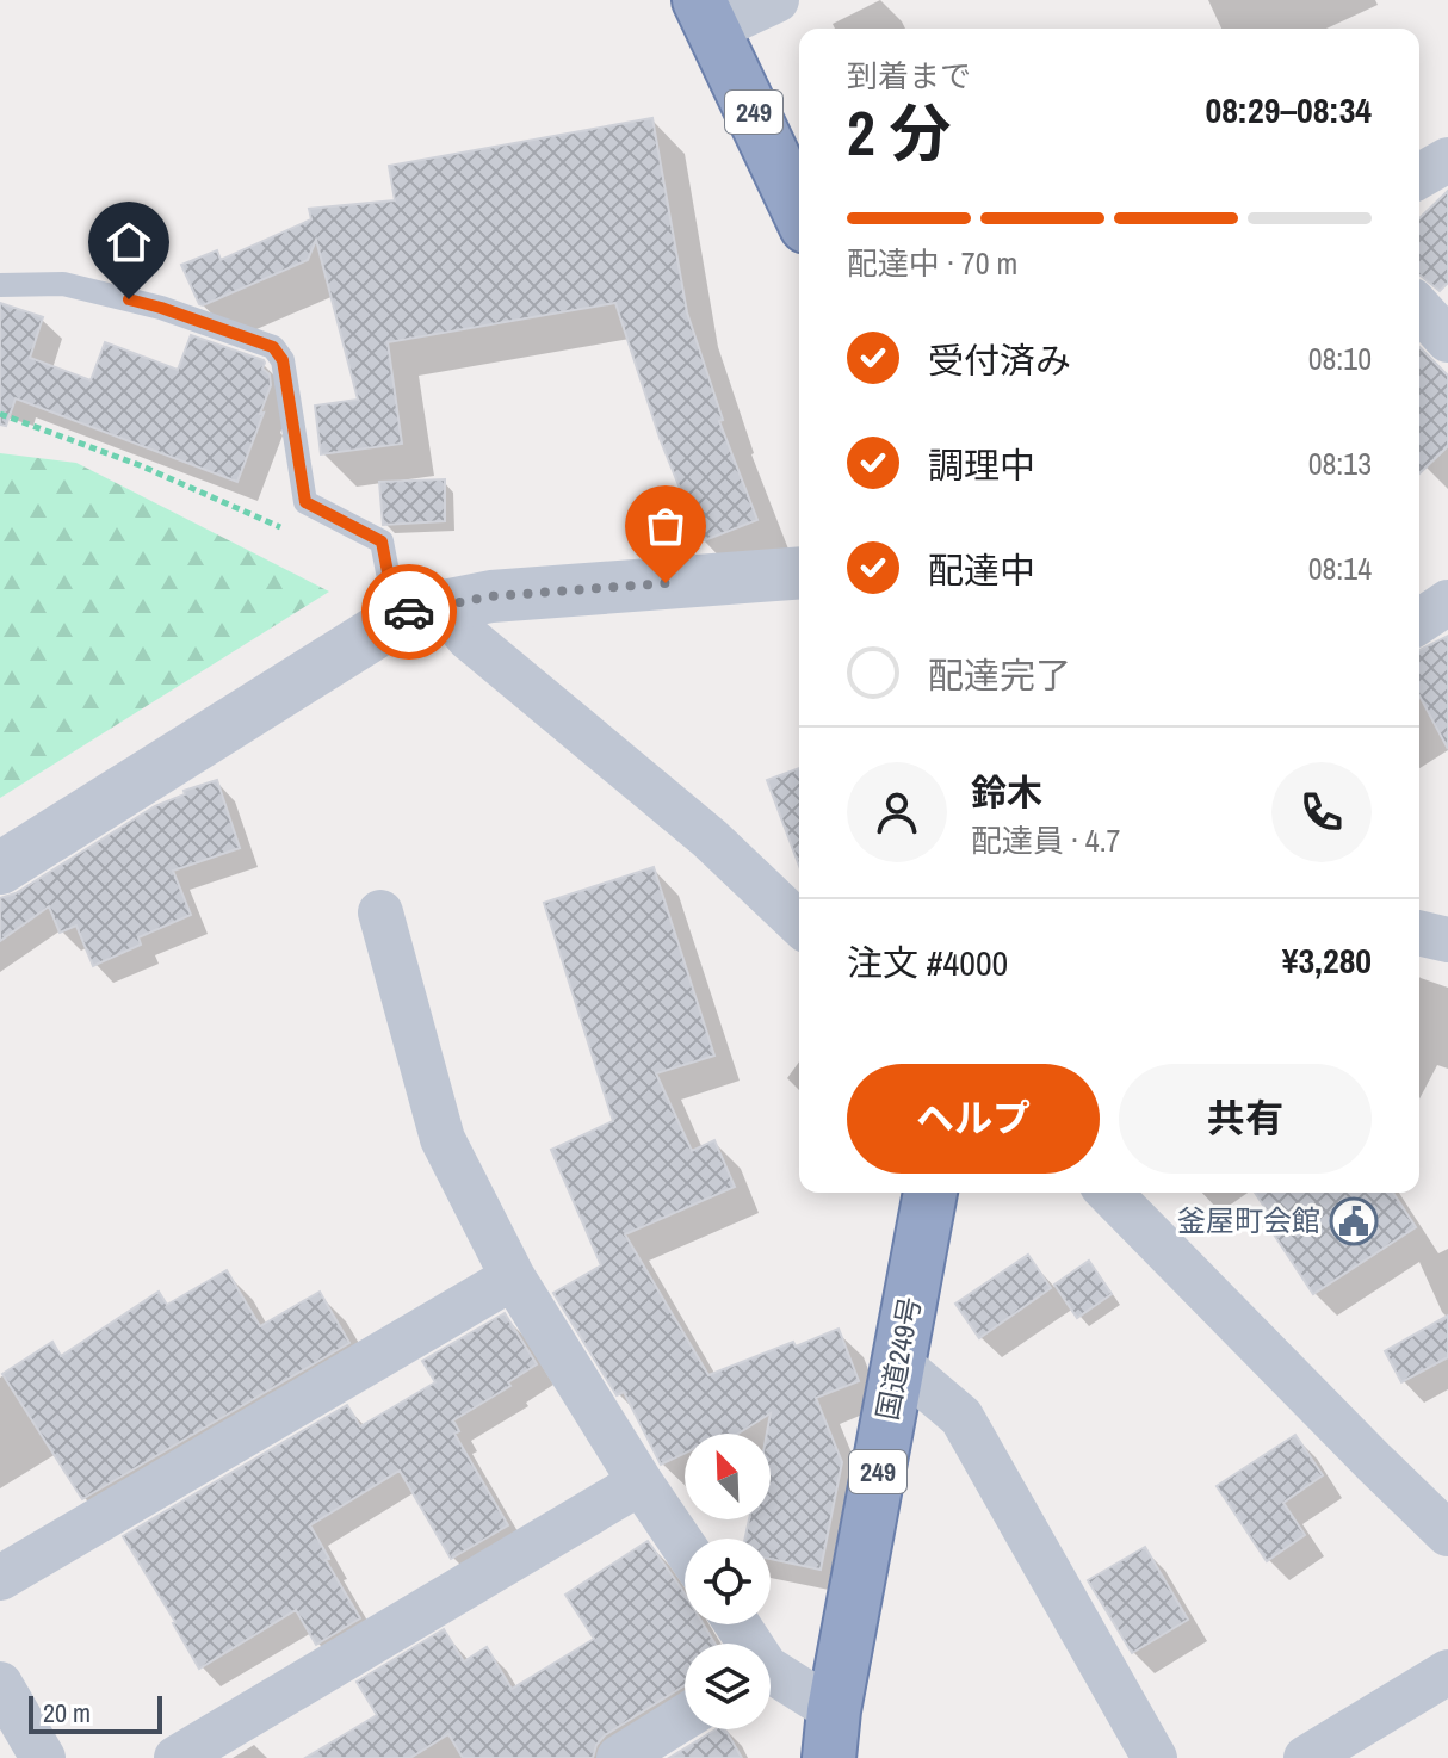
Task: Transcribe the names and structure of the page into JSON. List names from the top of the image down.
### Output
{
  "streets": {
    "highway": ["249", "国道249号"]
  },
  "places": {
    "public building": ["釜屋町会館"]
  },
  "scale_bar": "20 m",
  "north": "top left",
  "page": {
    "heading": ["2 分", "到着まで", "08:29–08:34"],
    "panel": [
      "鈴木",
      "配達員 · 4.7",
      "注文 #4000",
      "¥3,280"
    ],
    "bar": "配達中 · 70 m",
    "list": [
      ["受付済み", "08:10"],
      ["調理中", "08:13"],
      ["配達中", "08:14"],
      "配達完了"
    ],
    "buttons": ["ヘルプ", "共有"],
    "scale": "20 m"
  }
}
